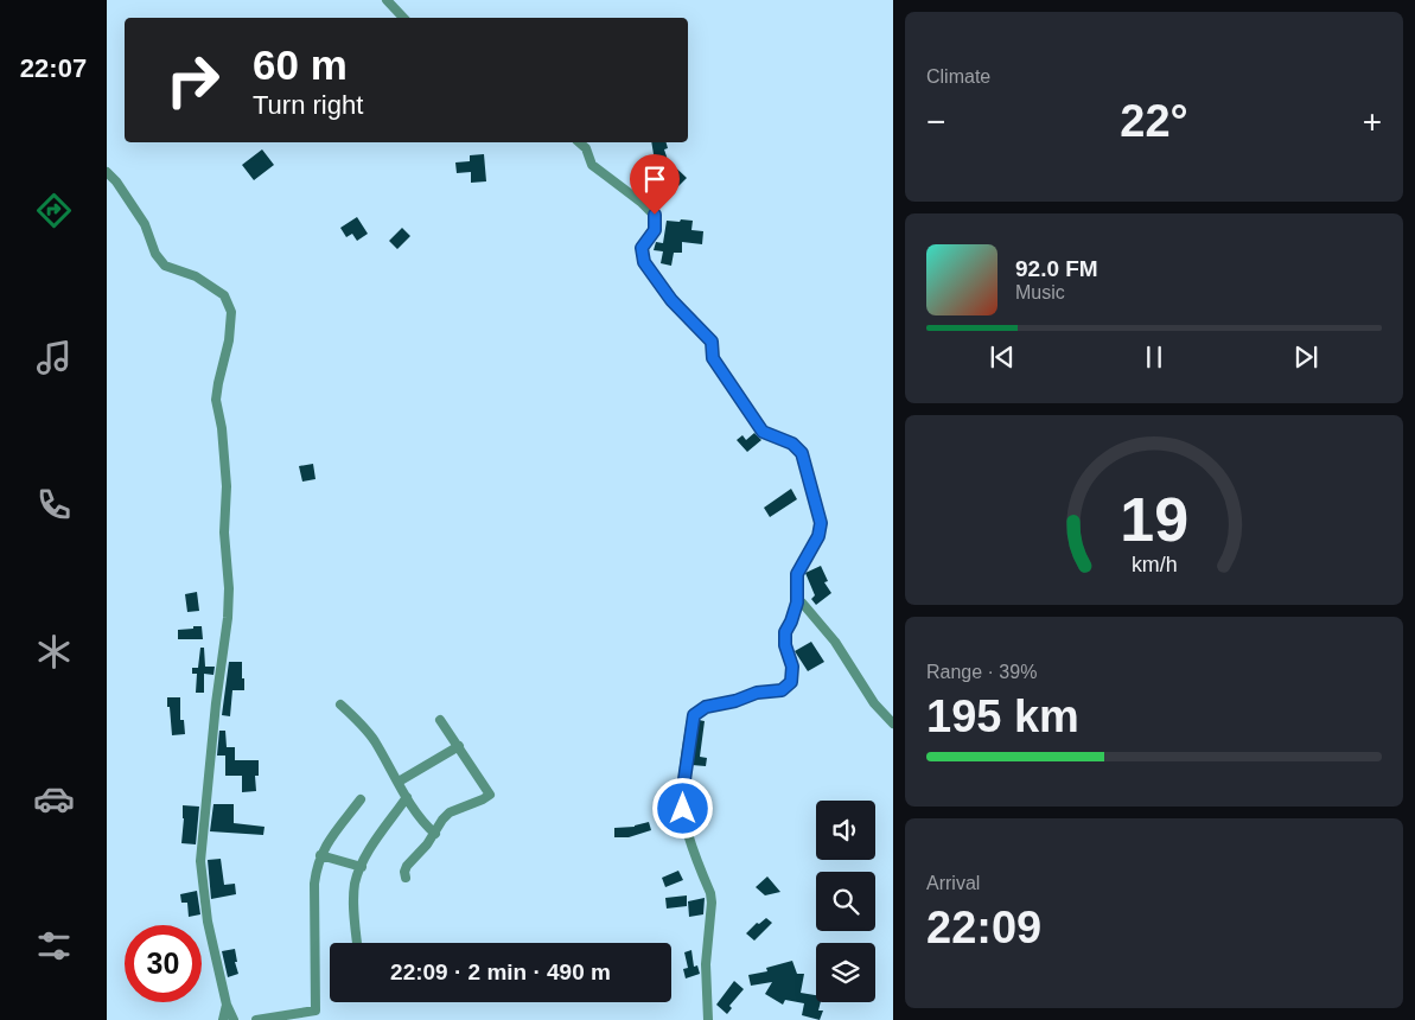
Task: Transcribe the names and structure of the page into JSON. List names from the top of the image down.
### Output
{
  "page": {
    "tabs": "22:07",
    "tile": [
      "Climate",
      ["Range · 39%", "195 km"],
      ["Arrival", "22:09"]
    ],
    "turn": ["60 m", "Turn right"],
    "heat": ["−", "22°", "+"],
    "song": ["92.0 FM", "Music"],
    "limit": "30",
    "trip": "22:09 · 2 min · 490 m",
    "gauge": ["19", "km/h"]
  }
}
